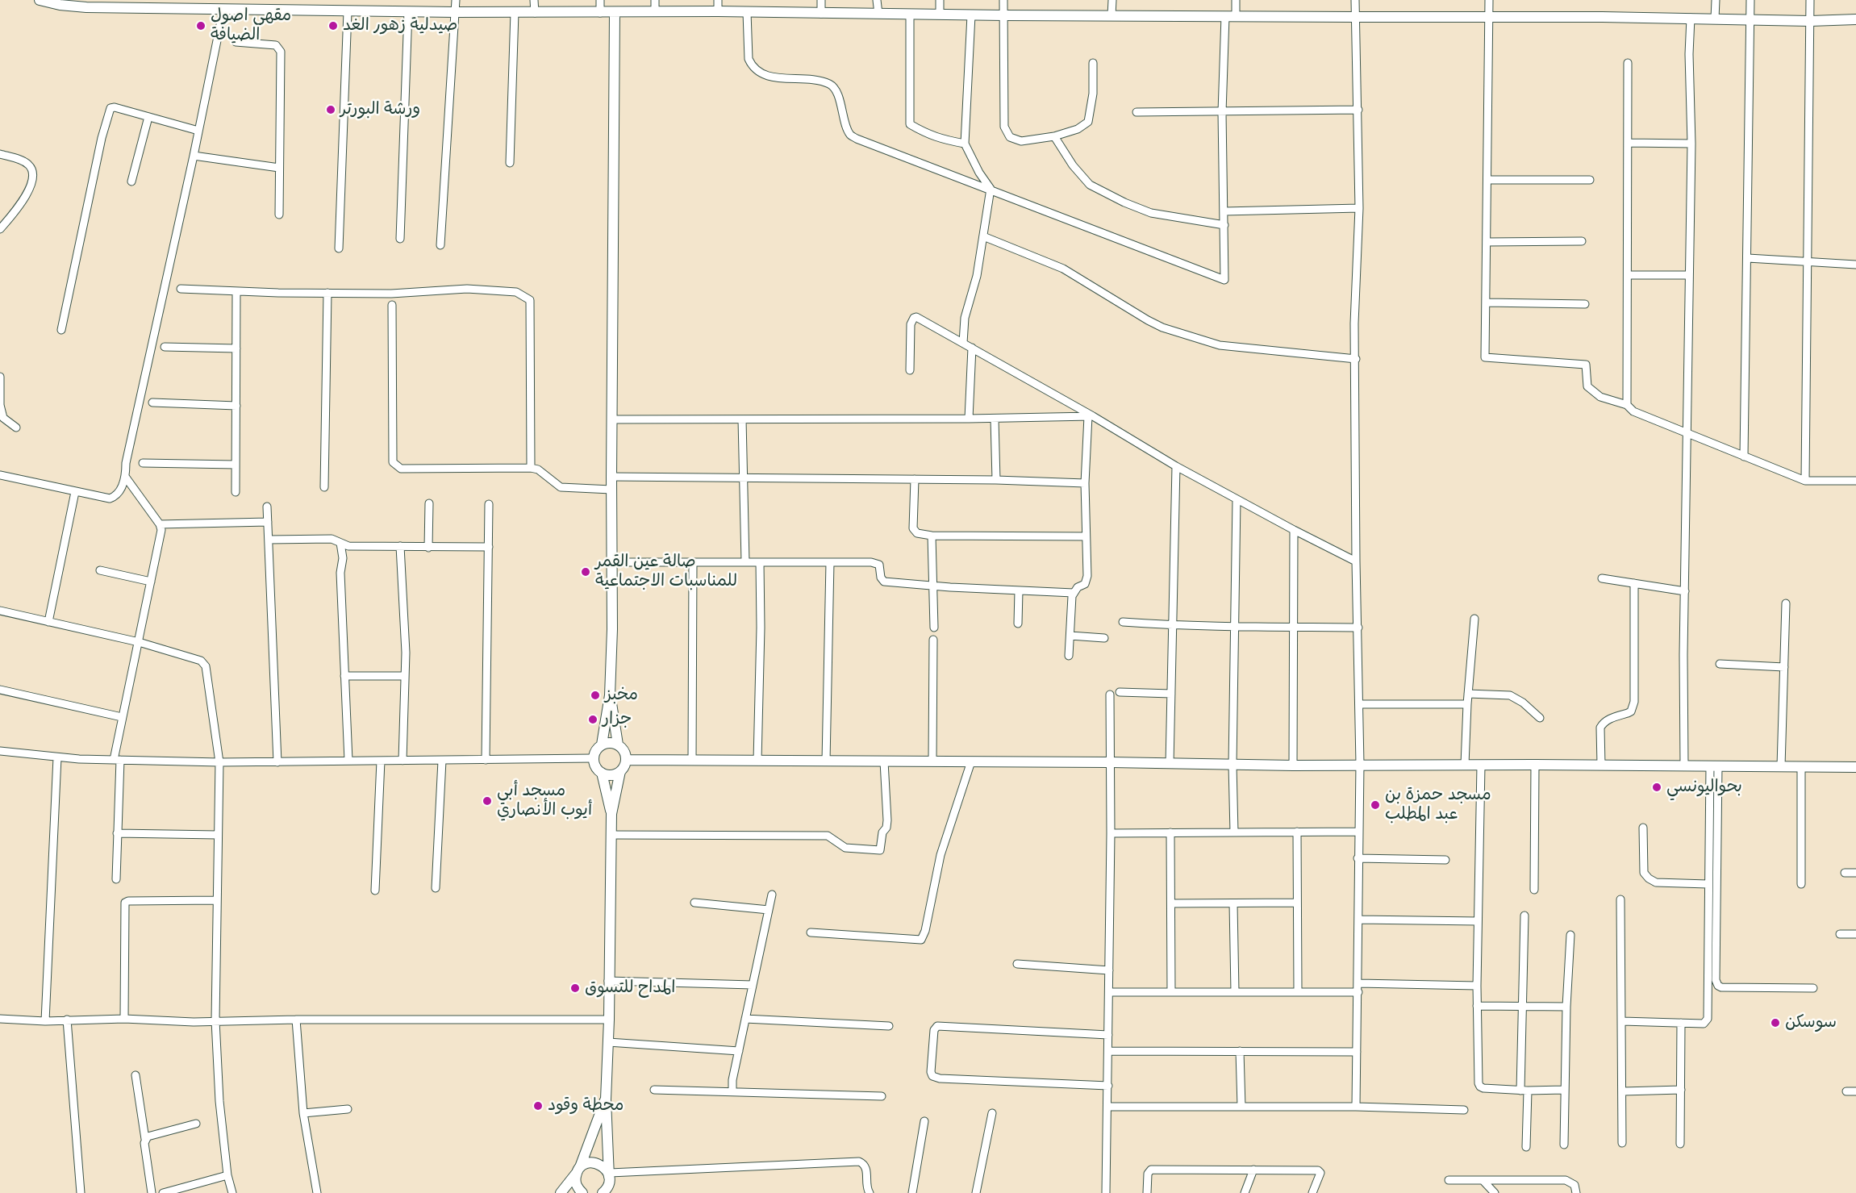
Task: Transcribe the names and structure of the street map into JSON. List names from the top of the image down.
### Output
{
  "places": [
    "مقهى اصول الضيافة",
    "صيدلية زهور الغد",
    "ورشة البورتر",
    "صالة عين القمر للمناسبات الاجتماعية",
    "مخبز",
    "جزار",
    "بحواليونسي",
    "مسجد أبي أيوب الأنصاري",
    "مسجد حمزة بن عبد المطلب",
    "المداح للتسوق",
    "سوسكن",
    "محطة وقود"
  ]
}
